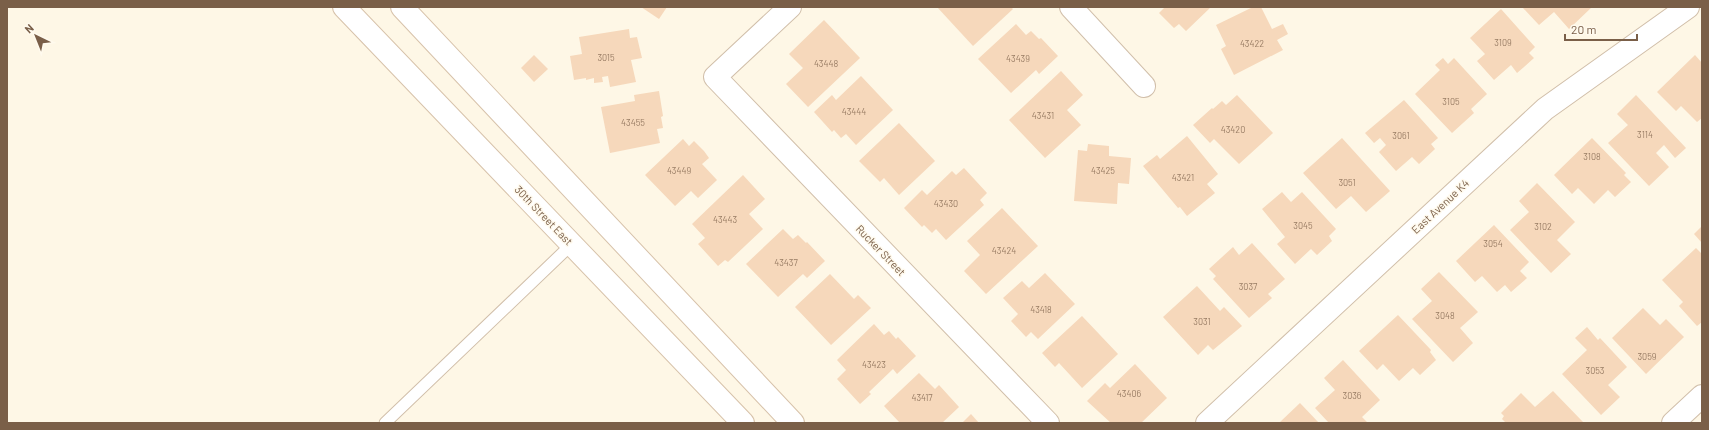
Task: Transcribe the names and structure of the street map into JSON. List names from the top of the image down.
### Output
{
  "streets": {
    "street": ["East Avenue K4", "30th Street East", "Rucker Street"]
  },
  "house_numbers": [
    "3109",
    "43422",
    "3015",
    "43439",
    "43448",
    "3105",
    "43444",
    "43431",
    "43455",
    "43420",
    "3114",
    "3061",
    "3108",
    "43449",
    "43425",
    "43421",
    "3051",
    "43430",
    "43443",
    "3045",
    "3102",
    "3054",
    "43424",
    "43437",
    "3037",
    "43418",
    "3048",
    "3031",
    "3059",
    "43423",
    "3053",
    "43406",
    "3036",
    "43417"
  ],
  "scale_bar": "20 m",
  "north": "top left"
}
